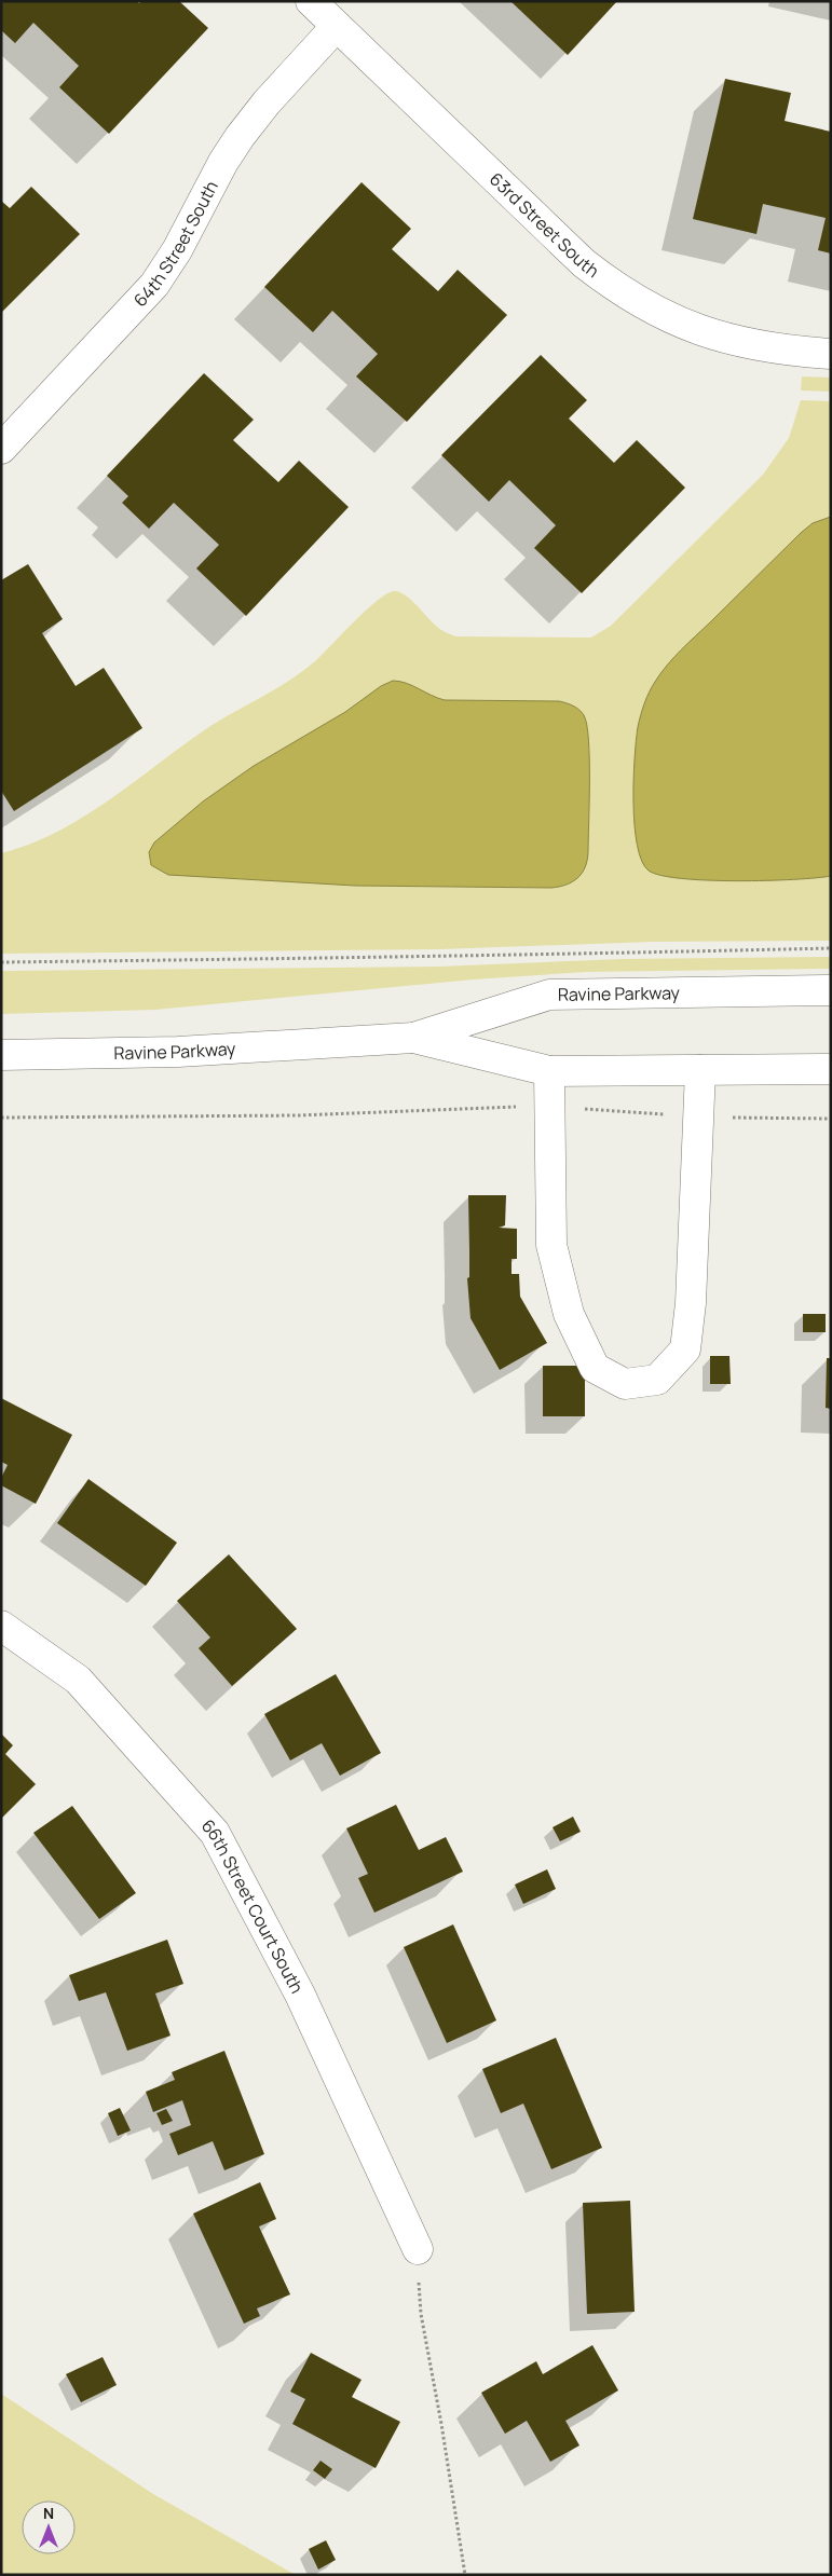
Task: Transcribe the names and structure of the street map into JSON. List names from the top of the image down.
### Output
{
  "streets": {
    "street": [
      "63rd Street South",
      "64th Street South",
      "Ravine Parkway",
      "66th Street Court South"
    ]
  },
  "crossings": [
    ["63rd Street South", "64th Street South"]
  ],
  "north": "top"
}
